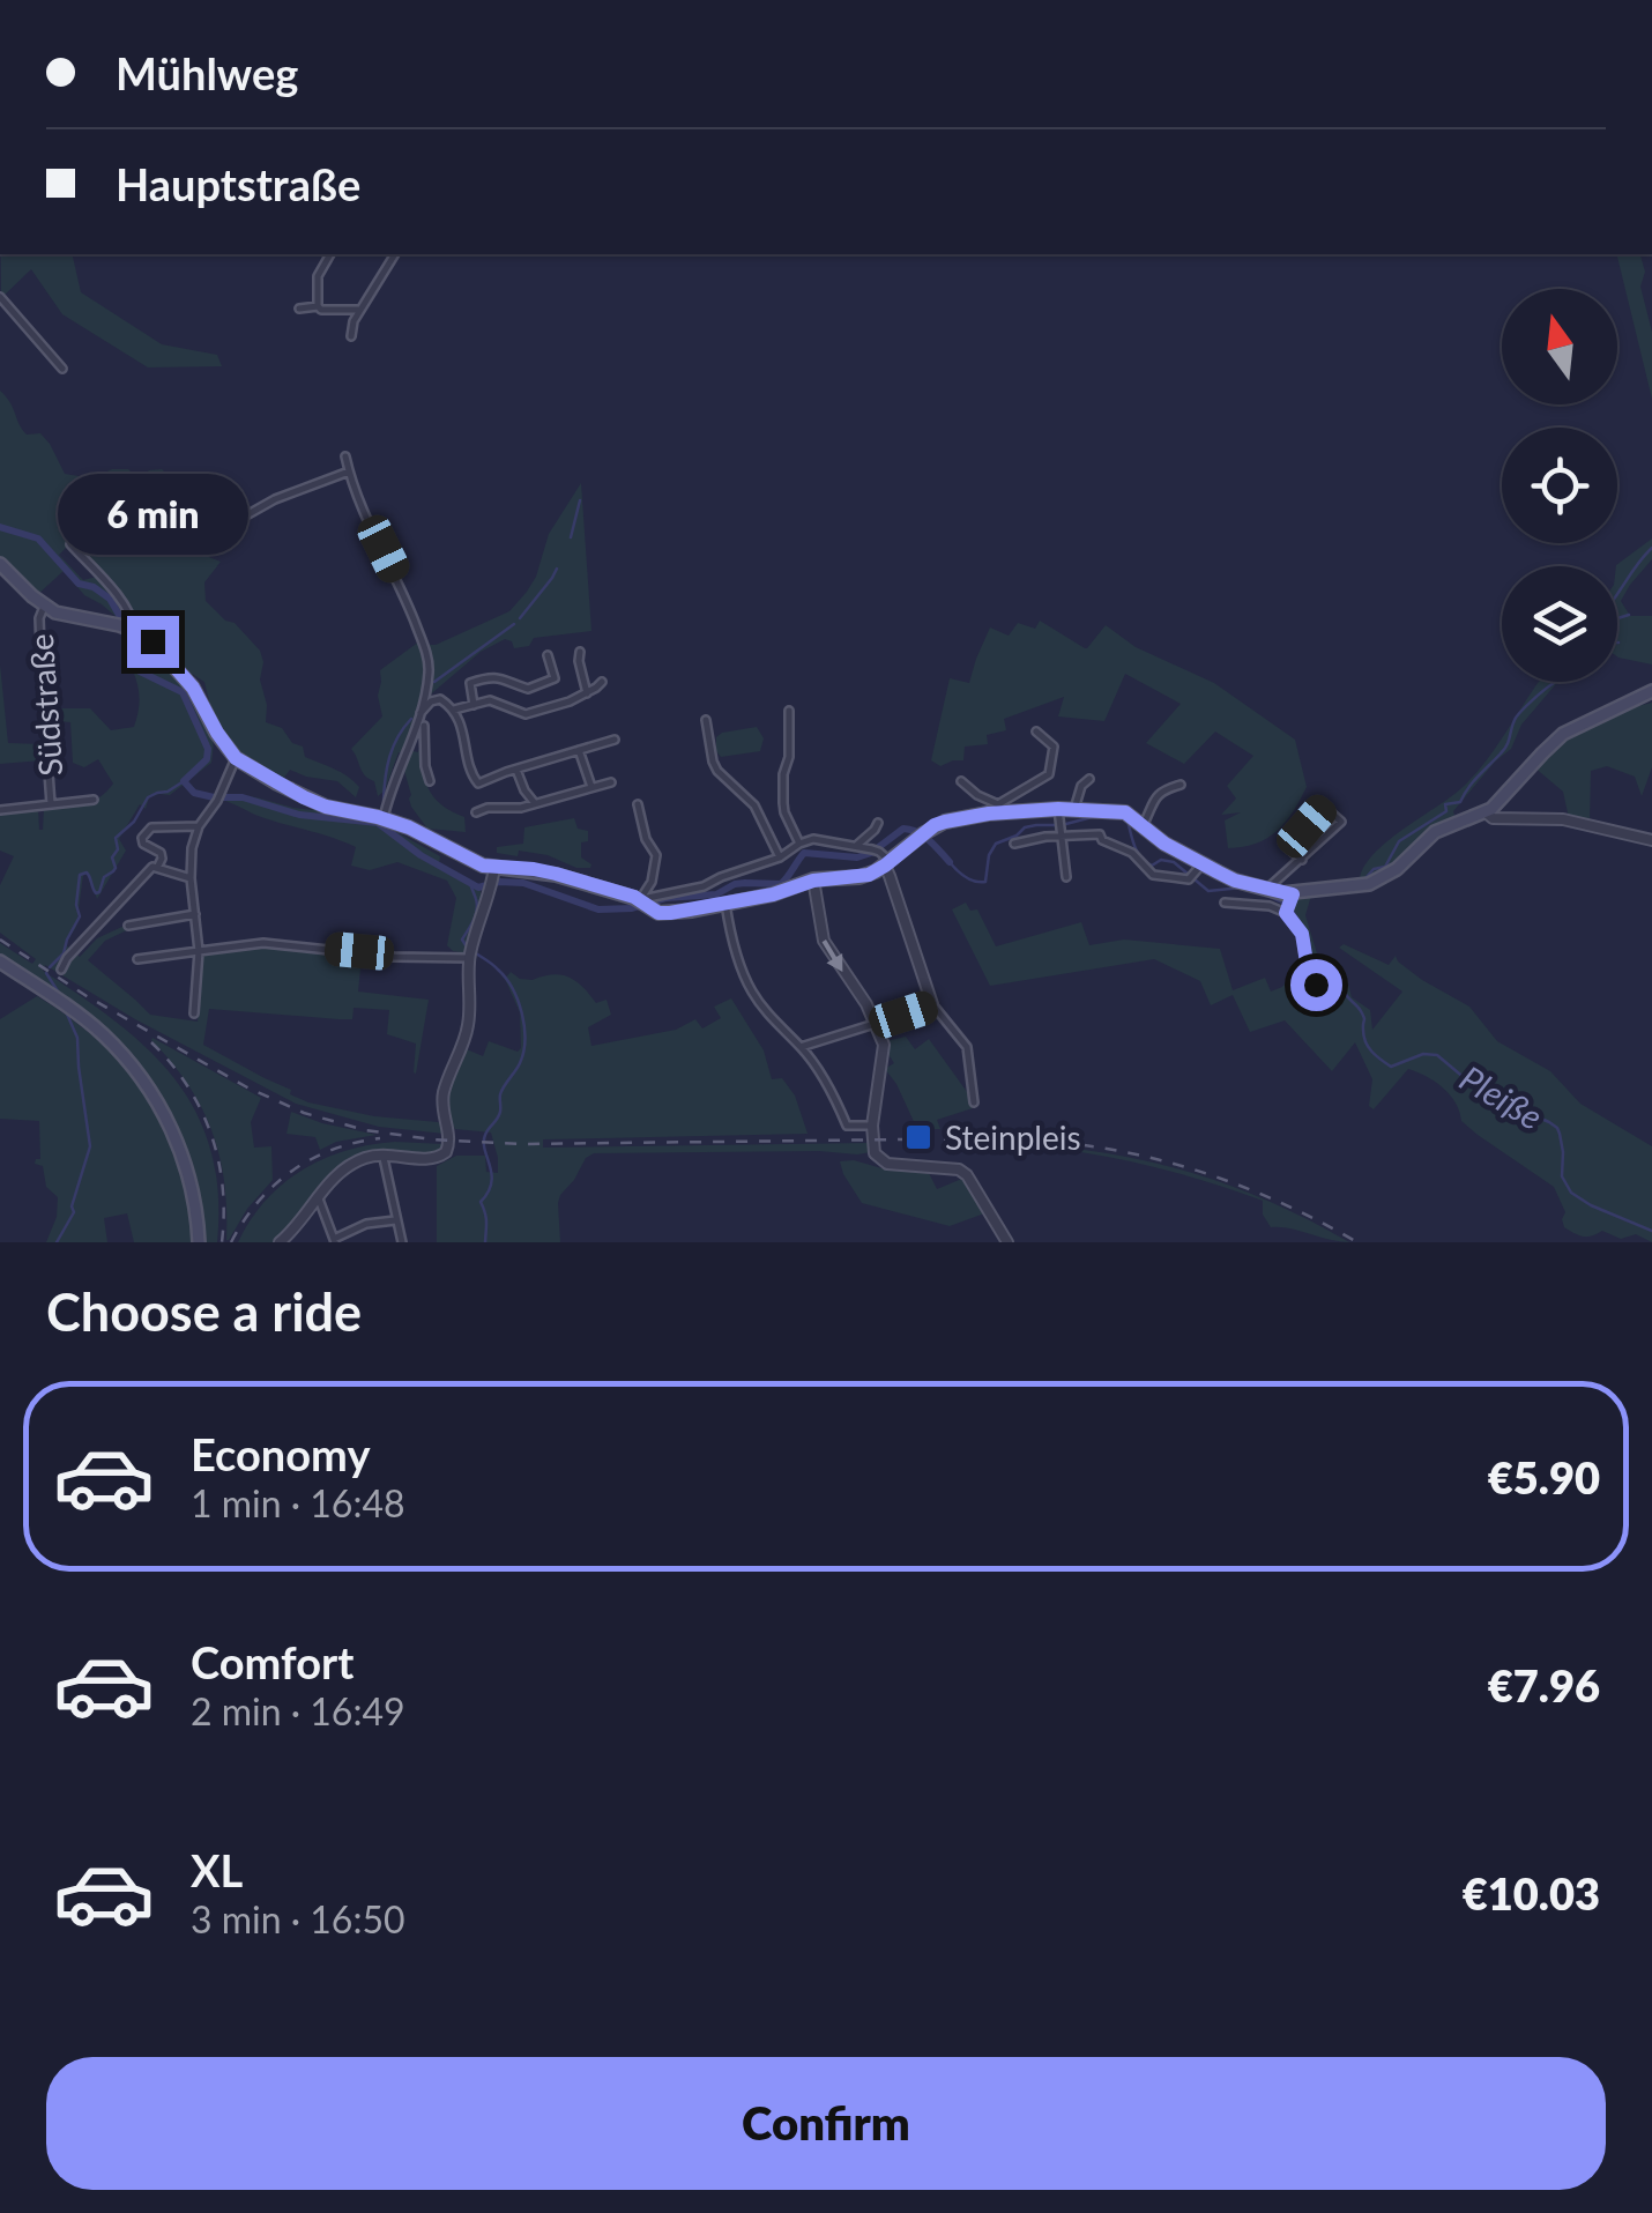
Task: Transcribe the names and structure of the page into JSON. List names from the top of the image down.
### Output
{
  "streets": {
    "street": ["Südstraße"]
  },
  "water": ["Pleiße"],
  "places": {
    "transit": ["Steinpleis"]
  },
  "north": "top",
  "page": {
    "banner": ["Mühlweg", "Hauptstraße"],
    "bubble": "6 min",
    "heading": "Choose a ride",
    "list": [
      {
        "name": "Economy",
        "note": "1 min · 16:48",
        "value": "€5.90"
      },
      {
        "name": "Comfort",
        "note": "2 min · 16:49",
        "value": "€7.96"
      },
      {
        "name": "XL",
        "note": "3 min · 16:50",
        "value": "€10.03"
      }
    ],
    "buttons": "Confirm"
  }
}
